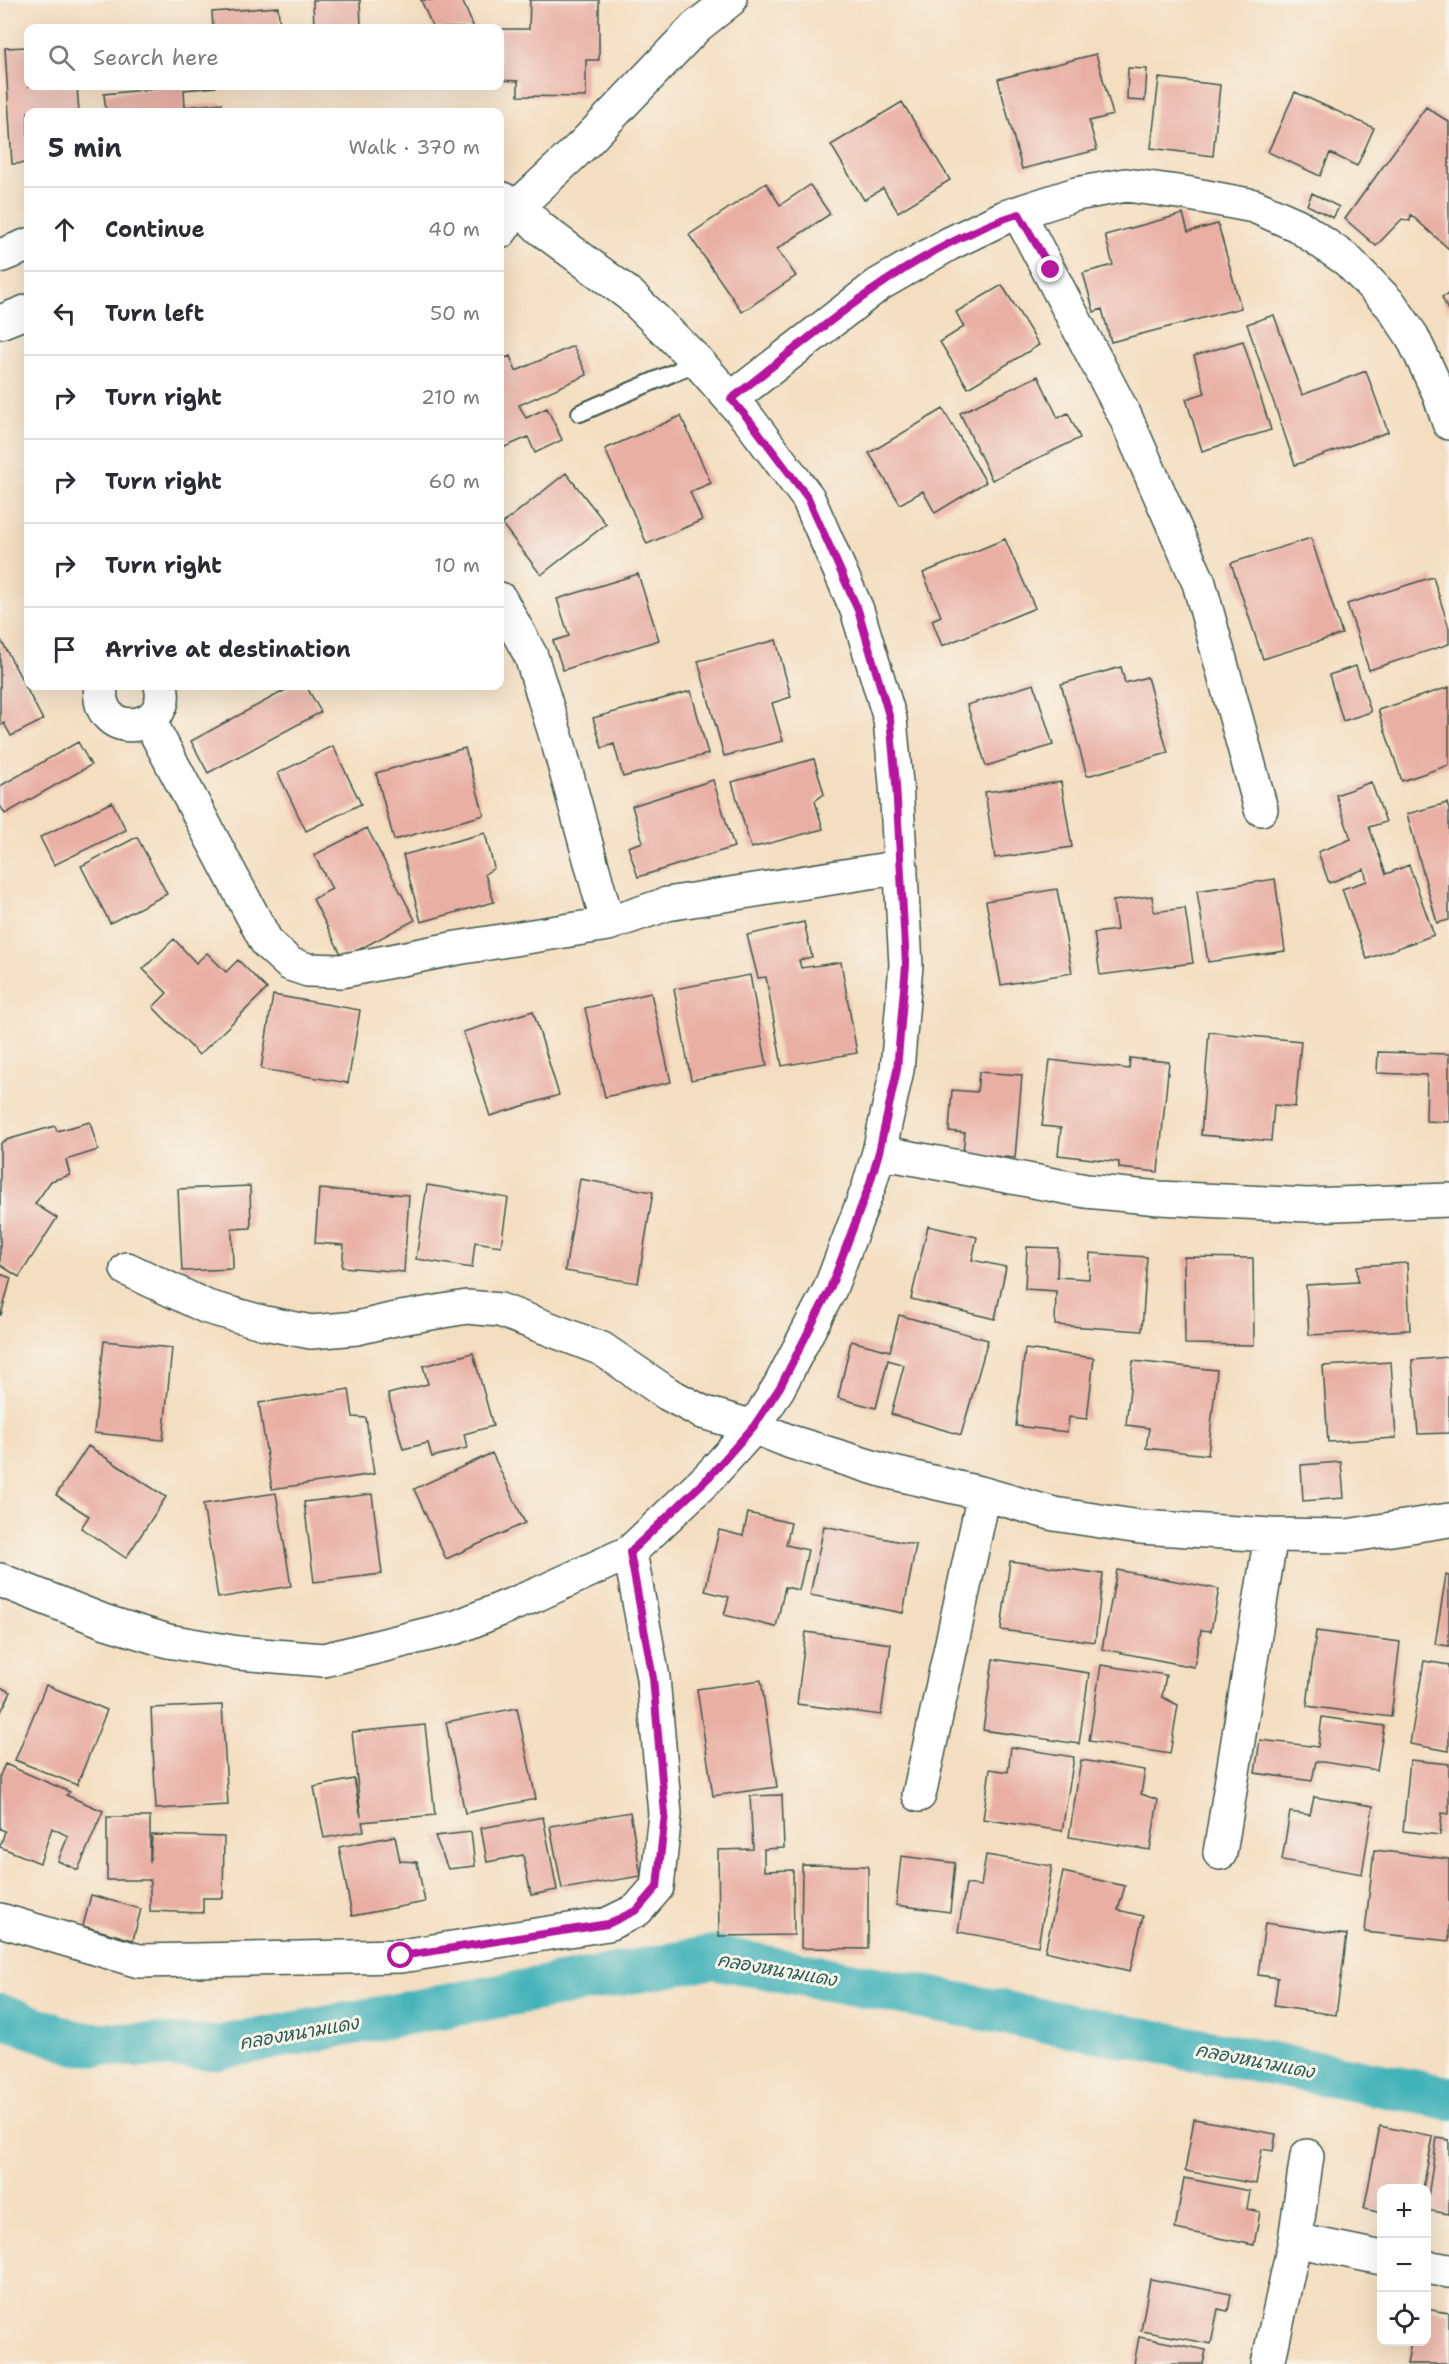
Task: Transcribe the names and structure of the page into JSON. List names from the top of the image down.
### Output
{
  "water": ["คลองหนามแดง"],
  "page": {
    "search": "Search here",
    "heading": ["5 min", "Walk · 370 m"],
    "list": [
      ["Continue", "40 m"],
      ["Turn left", "50 m"],
      ["Turn right", "210 m"],
      ["Turn right", "60 m"],
      ["Turn right", "10 m"],
      "Arrive at destination"
    ],
    "map_buttons": ["+", "−"]
  }
}
